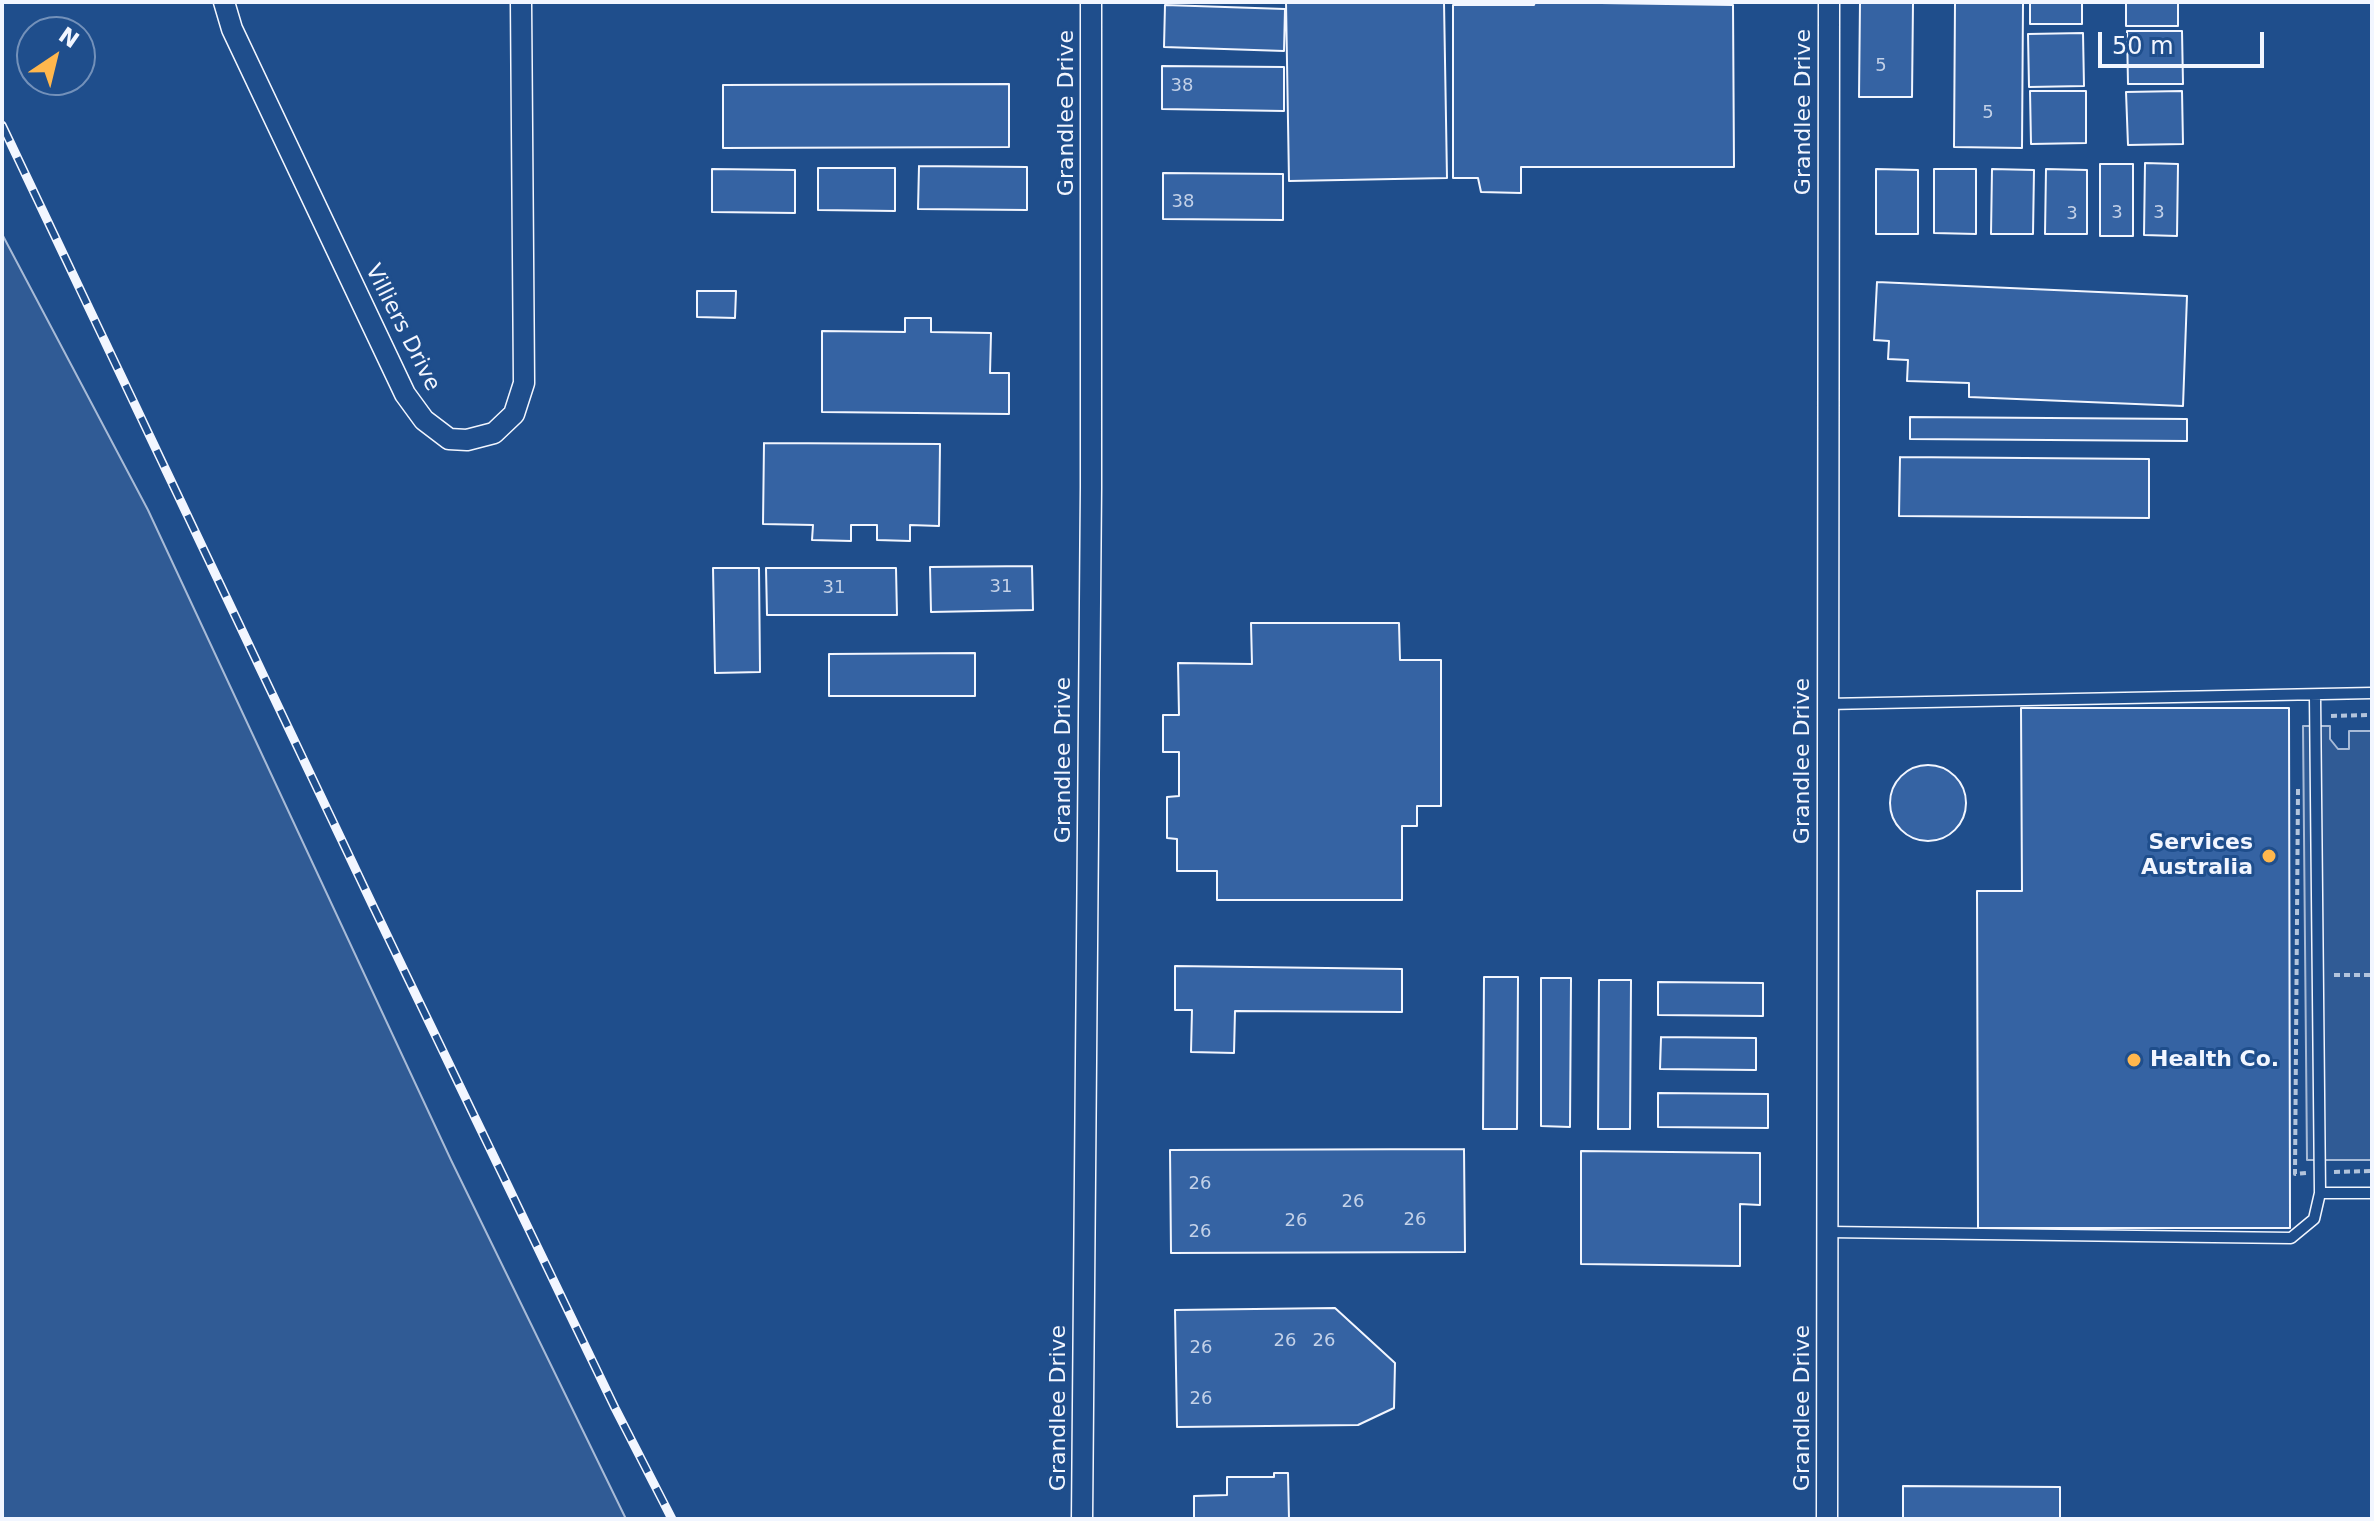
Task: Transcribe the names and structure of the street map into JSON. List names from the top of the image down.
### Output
{
  "streets": {
    "street": ["Grandlee Drive", "Villiers Drive"]
  },
  "places": ["Services Australia", "Health Co."],
  "house_numbers": [
    "5",
    "38",
    "5",
    "38",
    "3",
    "3",
    "3",
    "31",
    "31",
    "26",
    "26",
    "26",
    "26",
    "26",
    "26",
    "26",
    "26",
    "26"
  ],
  "scale_bar": "50 m",
  "north": "top right"
}
